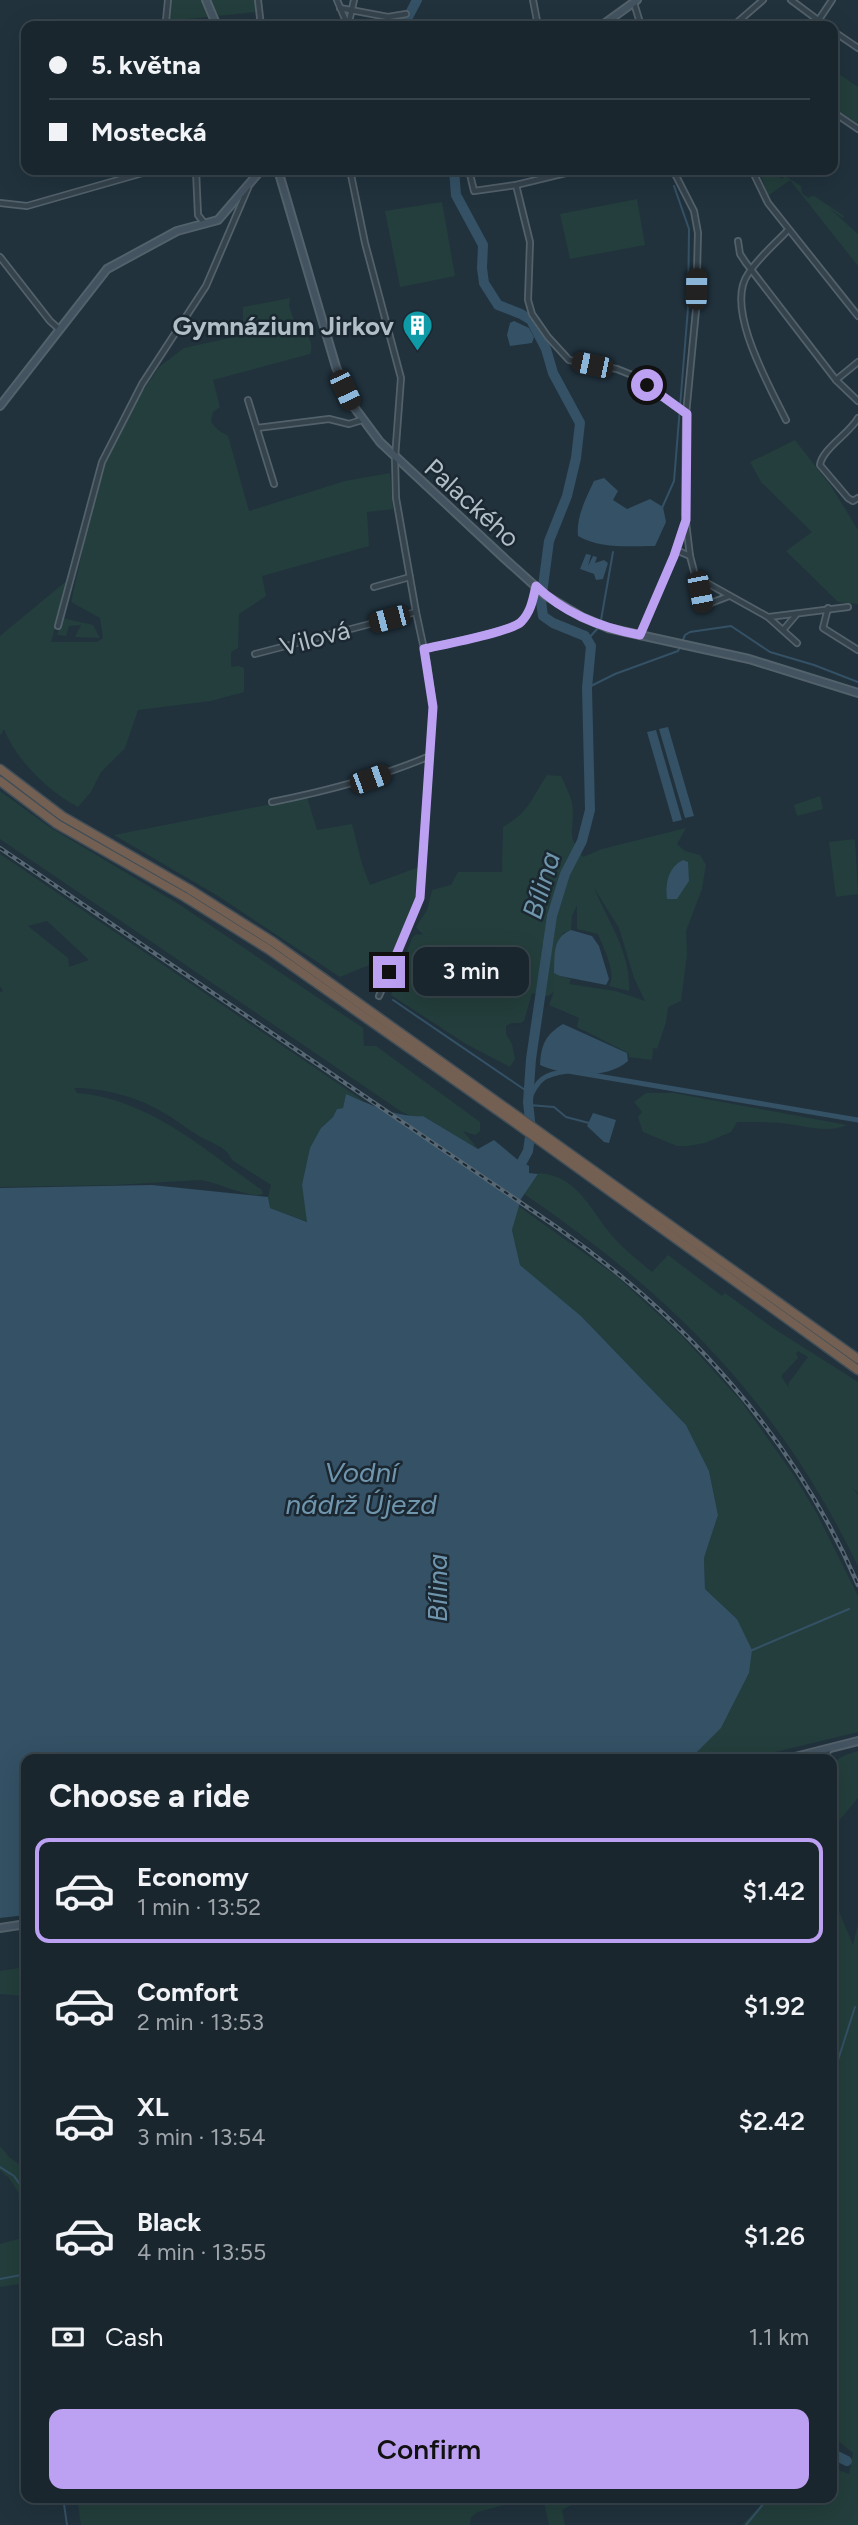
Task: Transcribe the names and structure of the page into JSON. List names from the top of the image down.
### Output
{
  "streets": {
    "street": ["Palackého", "Vilová"]
  },
  "water": ["Bílina", "Vodní nádrž Újezd"],
  "places": {
    "building": ["Gymnázium Jirkov"]
  },
  "page": {
    "banner": ["5. května", "Mostecká"],
    "bubble": "3 min",
    "heading": "Choose a ride",
    "list": [
      {
        "name": "Economy",
        "note": "1 min · 13:52",
        "value": "$1.42"
      },
      {
        "name": "Comfort",
        "note": "2 min · 13:53",
        "value": "$1.92"
      },
      {
        "name": "XL",
        "note": "3 min · 13:54",
        "value": "$2.42"
      },
      {
        "name": "Black",
        "note": "4 min · 13:55",
        "value": "$1.26"
      }
    ],
    "pay": ["Cash", "1.1 km"],
    "buttons": "Confirm"
  }
}
